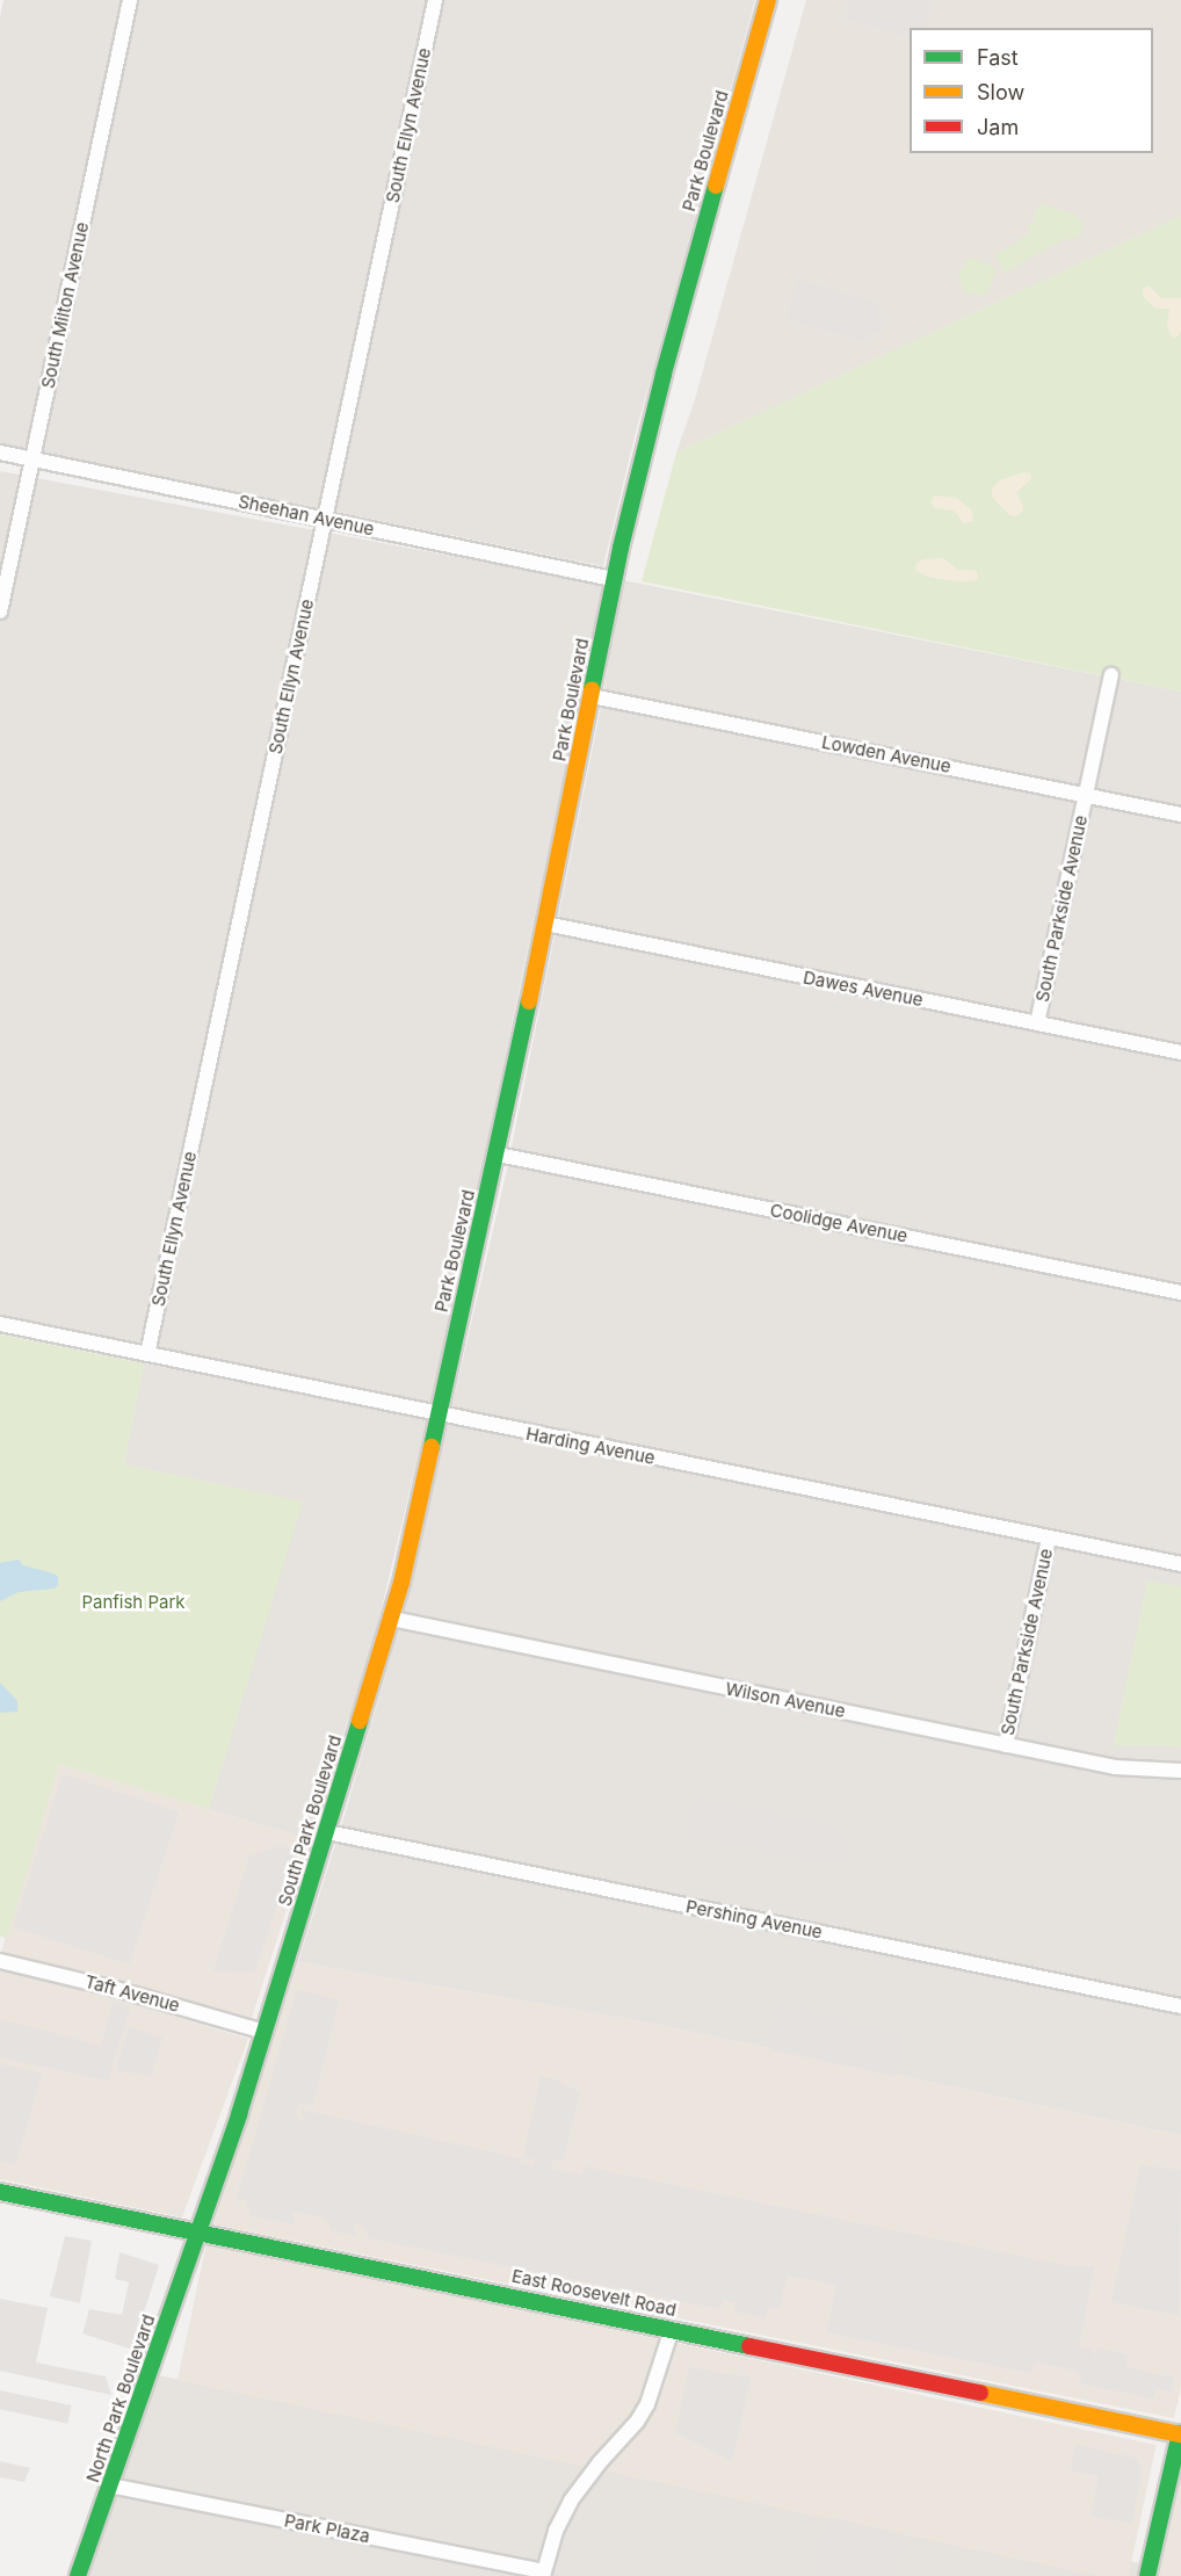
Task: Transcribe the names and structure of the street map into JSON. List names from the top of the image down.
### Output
{
  "streets": {
    "street": [
      "South Ellyn Avenue",
      "Park Boulevard",
      "South Milton Avenue",
      "Sheehan Avenue",
      "Lowden Avenue",
      "South Parkside Avenue",
      "Dawes Avenue",
      "Coolidge Avenue",
      "Harding Avenue",
      "Wilson Avenue",
      "South Park Boulevard",
      "Pershing Avenue",
      "Taft Avenue",
      "East Roosevelt Road",
      "North Park Boulevard",
      "Park Plaza"
    ]
  },
  "crossings": [
    ["South Ellyn Avenue", "Sheehan Avenue"],
    ["South Ellyn Avenue", "Harding Avenue"],
    ["Park Boulevard", "Sheehan Avenue"],
    ["Park Boulevard", "Lowden Avenue"],
    ["Park Boulevard", "Dawes Avenue"],
    ["Park Boulevard", "Coolidge Avenue"],
    ["Park Boulevard", "Harding Avenue"],
    ["Park Boulevard", "South Park Boulevard"],
    ["South Milton Avenue", "Sheehan Avenue"],
    ["Lowden Avenue", "South Parkside Avenue"],
    ["South Parkside Avenue", "Dawes Avenue"],
    ["South Parkside Avenue", "Harding Avenue"],
    ["South Parkside Avenue", "Wilson Avenue"],
    ["Harding Avenue", "South Park Boulevard"],
    ["Wilson Avenue", "South Park Boulevard"],
    ["South Park Boulevard", "Pershing Avenue"],
    ["South Park Boulevard", "Taft Avenue"],
    ["South Park Boulevard", "East Roosevelt Road"],
    ["South Park Boulevard", "North Park Boulevard"],
    ["East Roosevelt Road", "North Park Boulevard"],
    ["North Park Boulevard", "Park Plaza"]
  ],
  "parks": ["Panfish Park"],
  "legend": ["Fast", "Slow", "Jam"]
}
